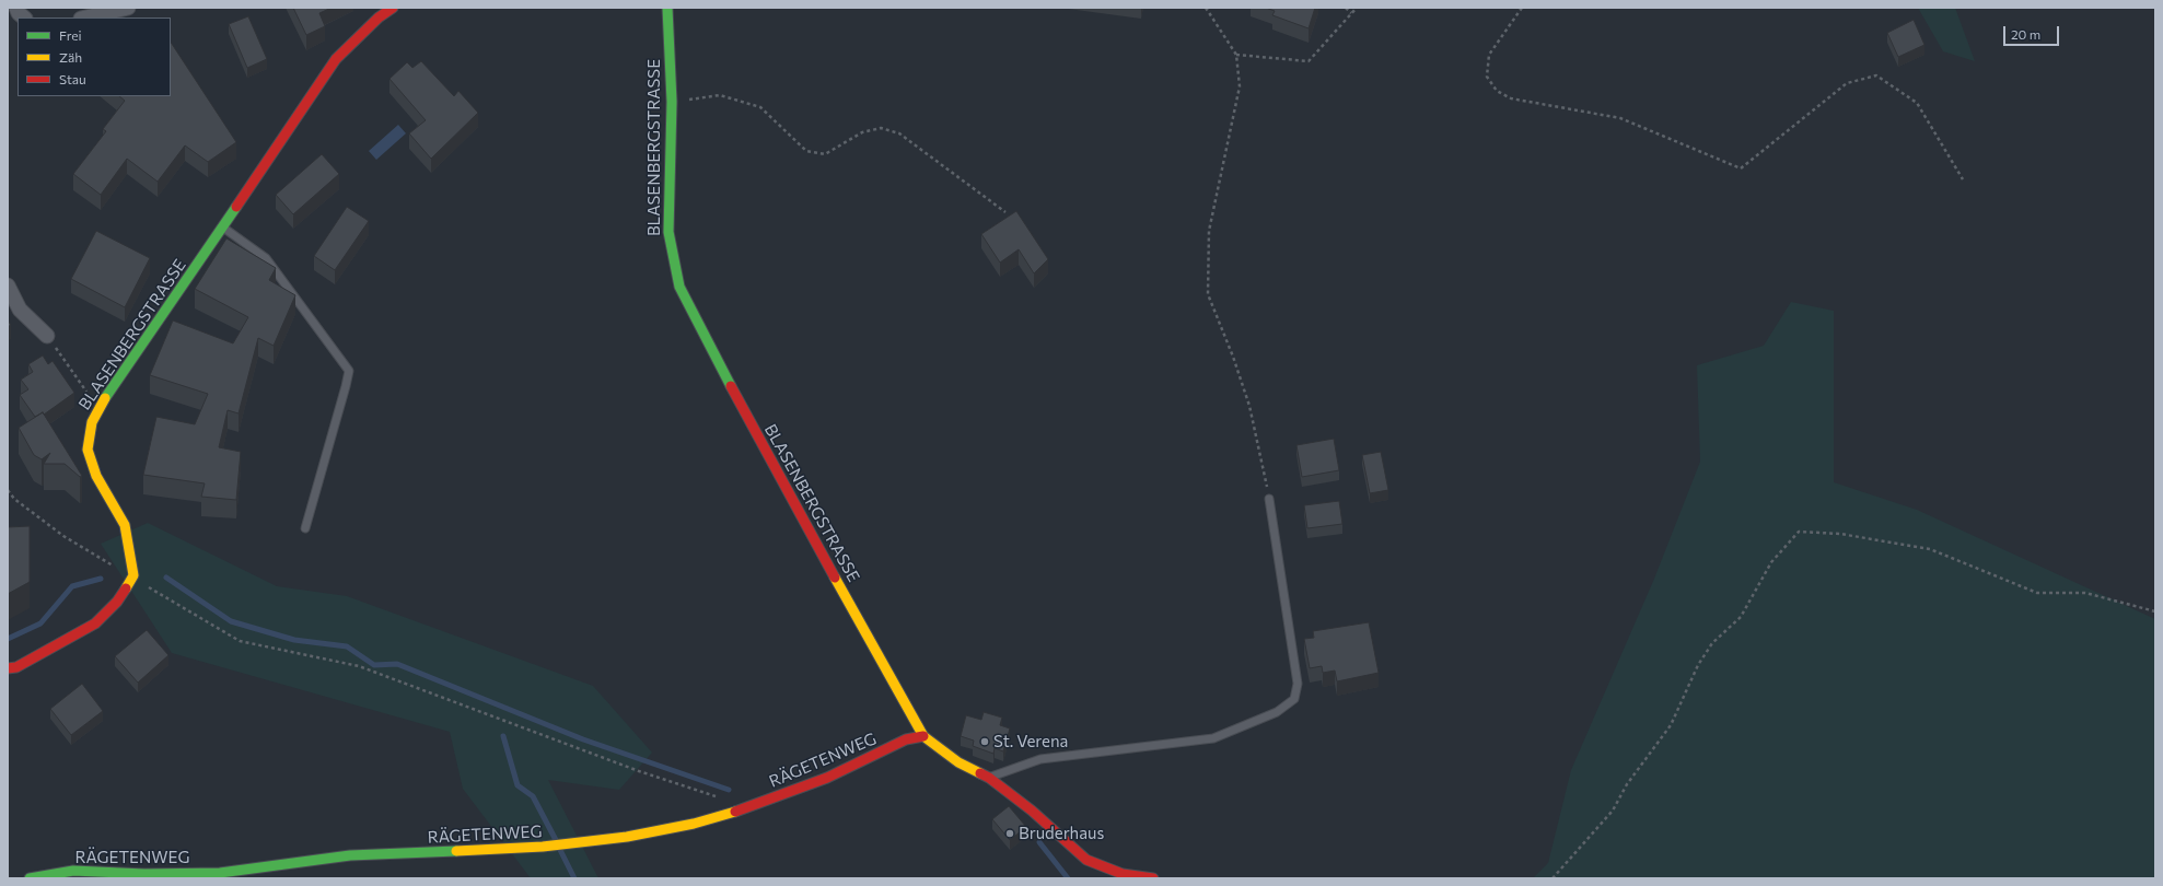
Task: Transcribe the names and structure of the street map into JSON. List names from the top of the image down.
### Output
{
  "streets": {
    "street": ["BLASENBERGSTRASSE", "RÄGETENWEG"]
  },
  "crossings": [
    ["BLASENBERGSTRASSE", "RÄGETENWEG"]
  ],
  "places": ["St. Verena", "Bruderhaus"],
  "legend": ["Frei", "Zäh", "Stau"],
  "scale_bar": "20 m"
}
